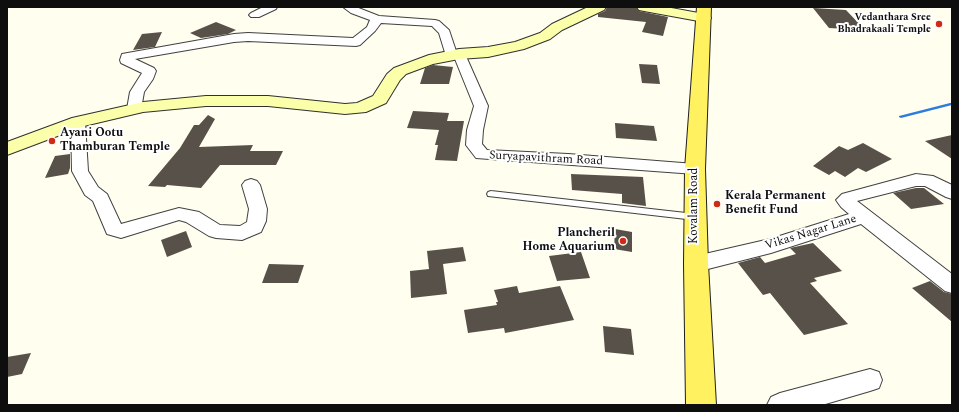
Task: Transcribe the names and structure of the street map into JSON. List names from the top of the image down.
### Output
{
  "streets": {
    "main road": ["Kovalam Road"],
    "street": ["Suryapavithram Road", "Vikas Nagar Lane"]
  },
  "crossings": [
    ["Suryapavithram Road", "Kovalam Road"],
    ["Kovalam Road", "Vikas Nagar Lane"]
  ],
  "places": [
    "Vedanthara Sree Bhadrakaali Temple",
    "Ayani Ootu Thamburan Temple",
    "Kerala Permanent Benefit Fund",
    "Plancheril Home Aquarium"
  ]
}
